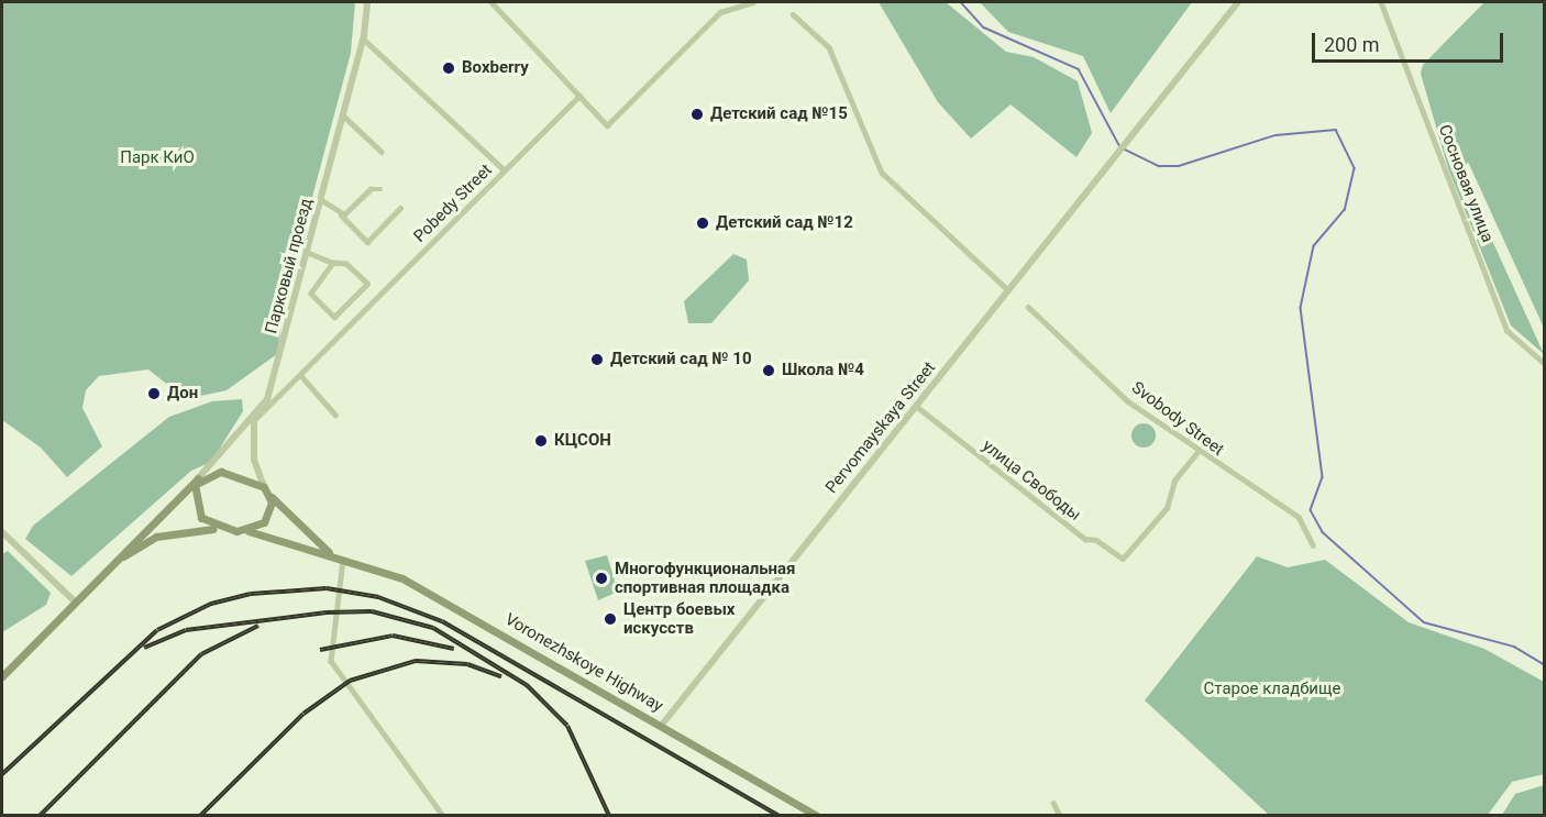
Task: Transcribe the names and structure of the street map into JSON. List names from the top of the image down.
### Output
{
  "streets": {
    "main road": ["Voronezhskoye Highway"],
    "street": [
      "Сосновая улица",
      "Pobedy Street",
      "Парковый проезд",
      "Svobody Street",
      "Pervomayskaya Street",
      "улица Свободы"
    ]
  },
  "crossings": [
    ["Pobedy Street", "Парковый проезд"],
    ["Парковый проезд", "Voronezhskoye Highway"],
    ["Svobody Street", "улица Свободы"],
    ["Pervomayskaya Street", "улица Свободы"],
    ["Pervomayskaya Street", "Voronezhskoye Highway"]
  ],
  "parks": ["Парк КиО", "Старое кладбище"],
  "places": [
    "Boxberry",
    "Детский сад №15",
    "Детский сад №12",
    "Детский сад № 10",
    "Школа №4",
    "Дон",
    "КЦСОН",
    "Многофункциональная спортивная площадка",
    "Центр боевых искусств"
  ],
  "scale_bar": "200 m"
}
